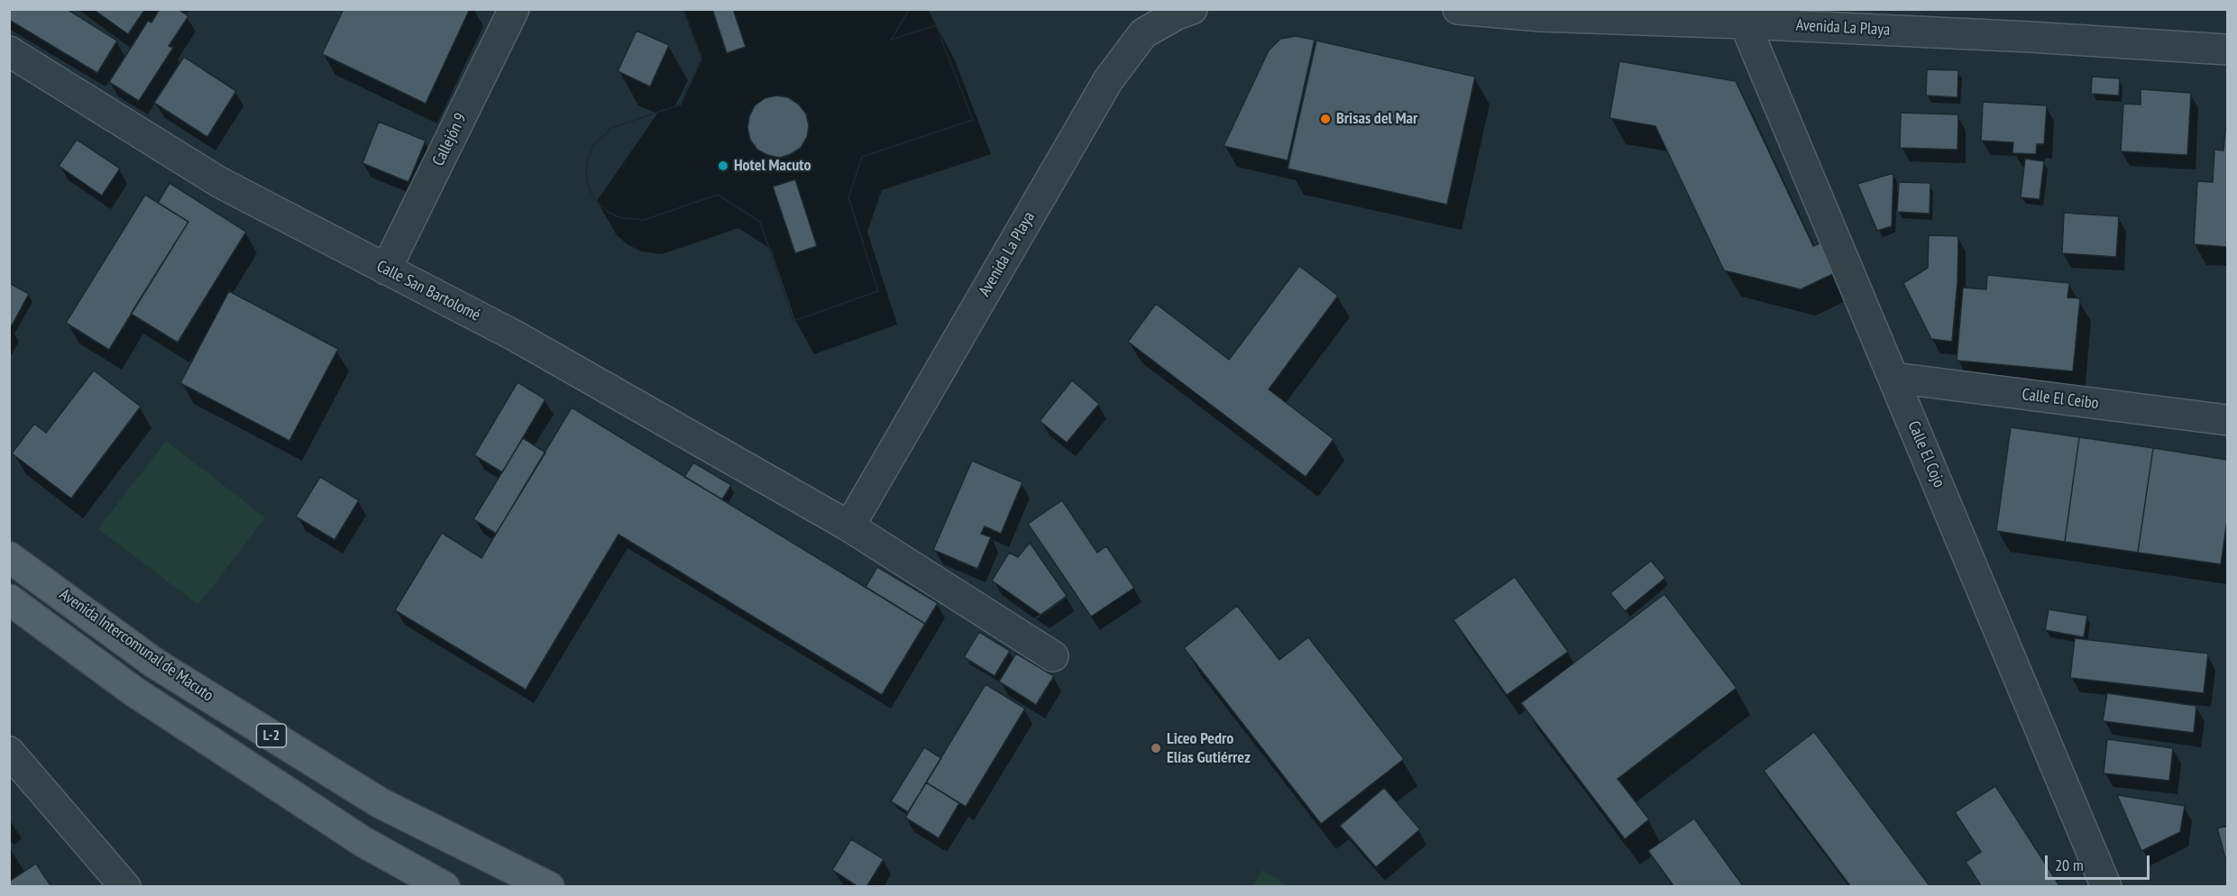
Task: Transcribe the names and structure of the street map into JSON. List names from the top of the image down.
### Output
{
  "streets": {
    "main road": ["Avenida Intercomunal de Macuto", "L-2"],
    "street": [
      "Avenida La Playa",
      "Callejón 9",
      "Calle San Bartolomé",
      "Calle El Ceibo",
      "Calle El Cojo"
    ]
  },
  "crossings": [
    ["Avenida La Playa", "Calle San Bartolomé"],
    ["Avenida La Playa", "Calle El Cojo"],
    ["Callejón 9", "Calle San Bartolomé"],
    ["Calle El Ceibo", "Calle El Cojo"]
  ],
  "places": ["Brisas del Mar", "Hotel Macuto", "Liceo Pedro Elías Gutiérrez"],
  "scale_bar": "20 m"
}
